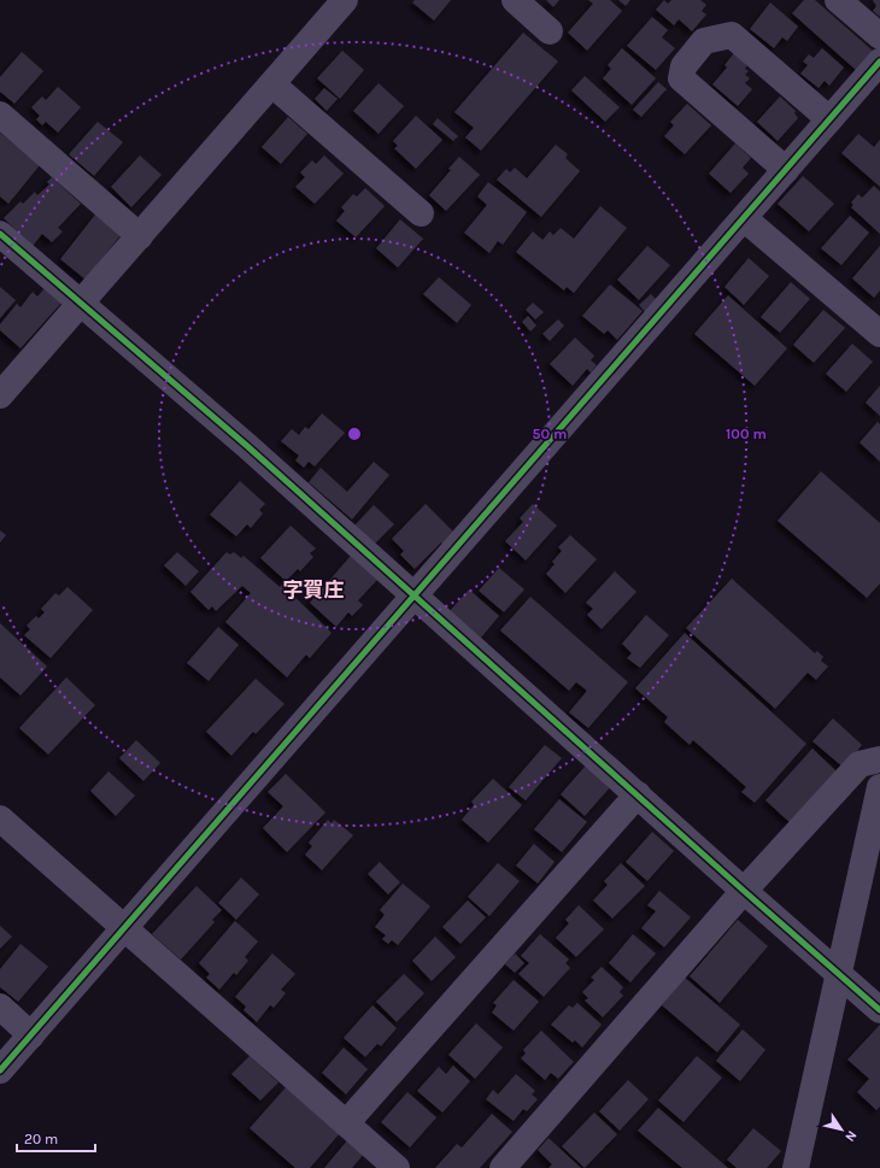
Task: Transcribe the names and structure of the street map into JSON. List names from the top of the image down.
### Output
{
  "districts": ["字賀庄"],
  "scale_bar": "20 m",
  "north": "bottom right",
  "rings": ["50 m", "100 m"]
}
